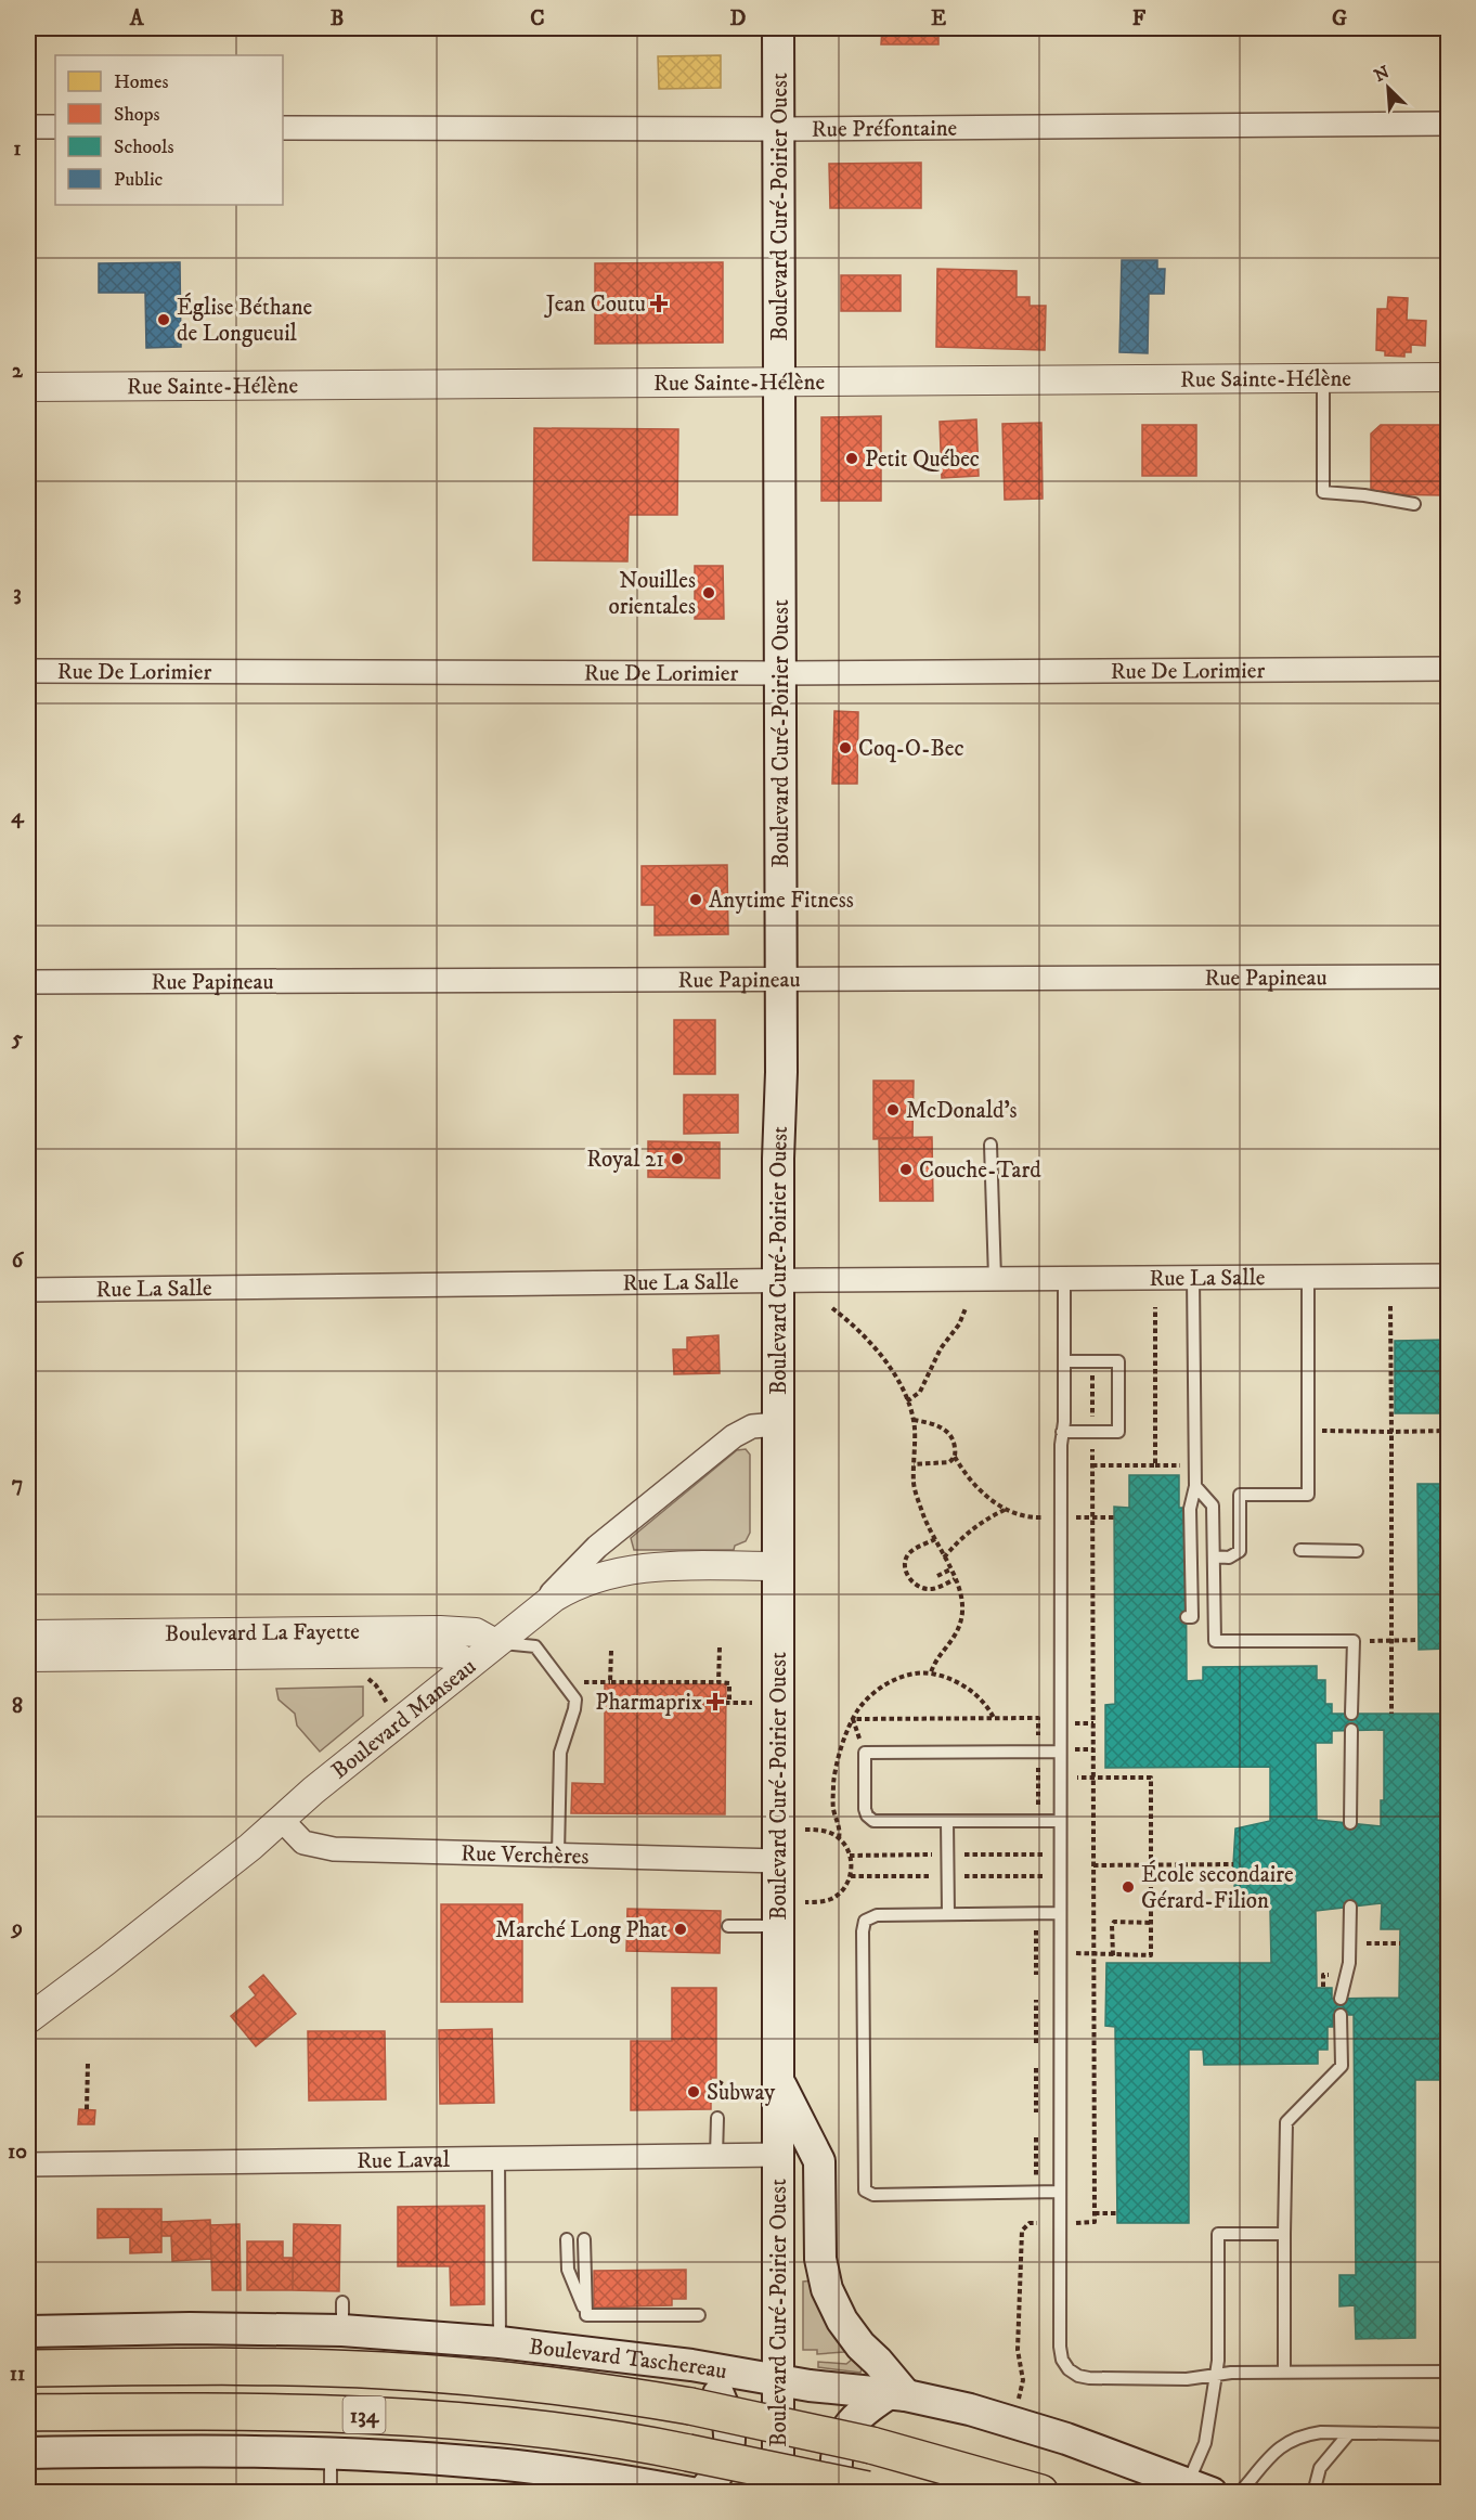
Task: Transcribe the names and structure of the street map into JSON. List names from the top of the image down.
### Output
{
  "streets": {
    "highway": ["Boulevard Taschereau", "134"],
    "main road": ["Boulevard Curé-Poirier Ouest"],
    "street": [
      "Rue Préfontaine",
      "Rue Sainte-Hélène",
      "Rue De Lorimier",
      "Rue Papineau",
      "Rue La Salle",
      "Boulevard La Fayette",
      "Boulevard Manseau",
      "Rue Verchères",
      "Rue Laval"
    ]
  },
  "crossings": [
    ["Rue Préfontaine", "Boulevard Curé-Poirier Ouest"],
    ["Boulevard Curé-Poirier Ouest", "Rue Sainte-Hélène"],
    ["Boulevard Curé-Poirier Ouest", "Rue De Lorimier"],
    ["Boulevard Curé-Poirier Ouest", "Rue Papineau"],
    ["Boulevard Curé-Poirier Ouest", "Rue La Salle"],
    ["Boulevard Curé-Poirier Ouest", "Boulevard Manseau"],
    ["Boulevard Curé-Poirier Ouest", "Rue Verchères"],
    ["Boulevard Curé-Poirier Ouest", "Rue Laval"],
    ["Boulevard Curé-Poirier Ouest", "Boulevard Taschereau"],
    ["Boulevard La Fayette", "Boulevard Manseau"],
    ["Boulevard Manseau", "Rue Verchères"]
  ],
  "places": {
    "health": ["Jean Coutu", "Pharmaprix"],
    "other": [
      "Église Béthane de Longueuil",
      "Petit Québec",
      "Nouilles orientales",
      "Coq-O-Bec",
      "Anytime Fitness",
      "McDonald's",
      "Royal 21",
      "Couche-Tard",
      "École secondaire Gérard-Filion",
      "Marché Long Phat",
      "Subway"
    ]
  },
  "legend": [
    "Homes",
    "Shops",
    "Schools",
    "Public"
  ],
  "north": "top left",
  "grid": {
    "columns": [
      "A",
      "B",
      "C",
      "D",
      "E",
      "F",
      "G"
    ],
    "rows": [
      "1",
      "2",
      "3",
      "4",
      "5",
      "6",
      "7",
      "8",
      "9",
      "10",
      "11"
    ]
  }
}
